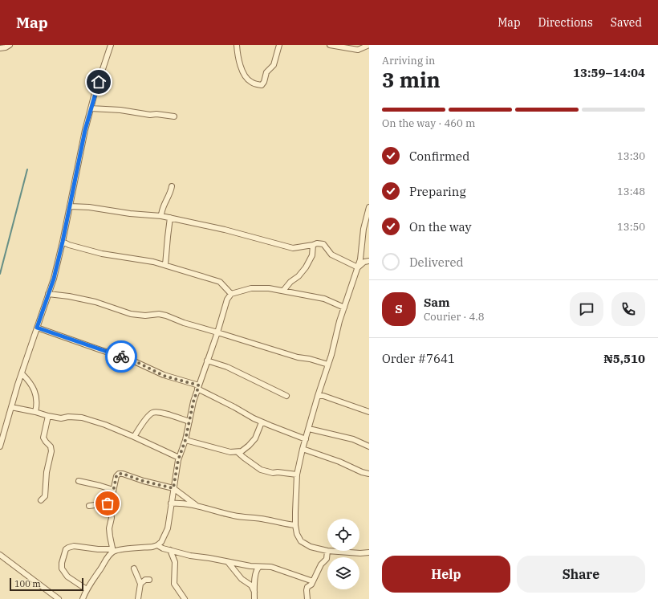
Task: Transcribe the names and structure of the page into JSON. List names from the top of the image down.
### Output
{
  "scale_bar": "100 m",
  "page": {
    "header": "Map",
    "nav": ["Map", "Directions", "Saved"],
    "heading": ["3 min", "Arriving in", "13:59–14:04"],
    "panel": [
      "Sam",
      "Courier · 4.8",
      "Order #7641",
      "₦5,510"
    ],
    "bar": "On the way · 460 m",
    "list": [
      ["Confirmed", "13:30"],
      ["Preparing", "13:48"],
      ["On the way", "13:50"],
      "Delivered"
    ],
    "round": "S",
    "buttons": ["Help", "Share"],
    "scale": "100 m"
  }
}
